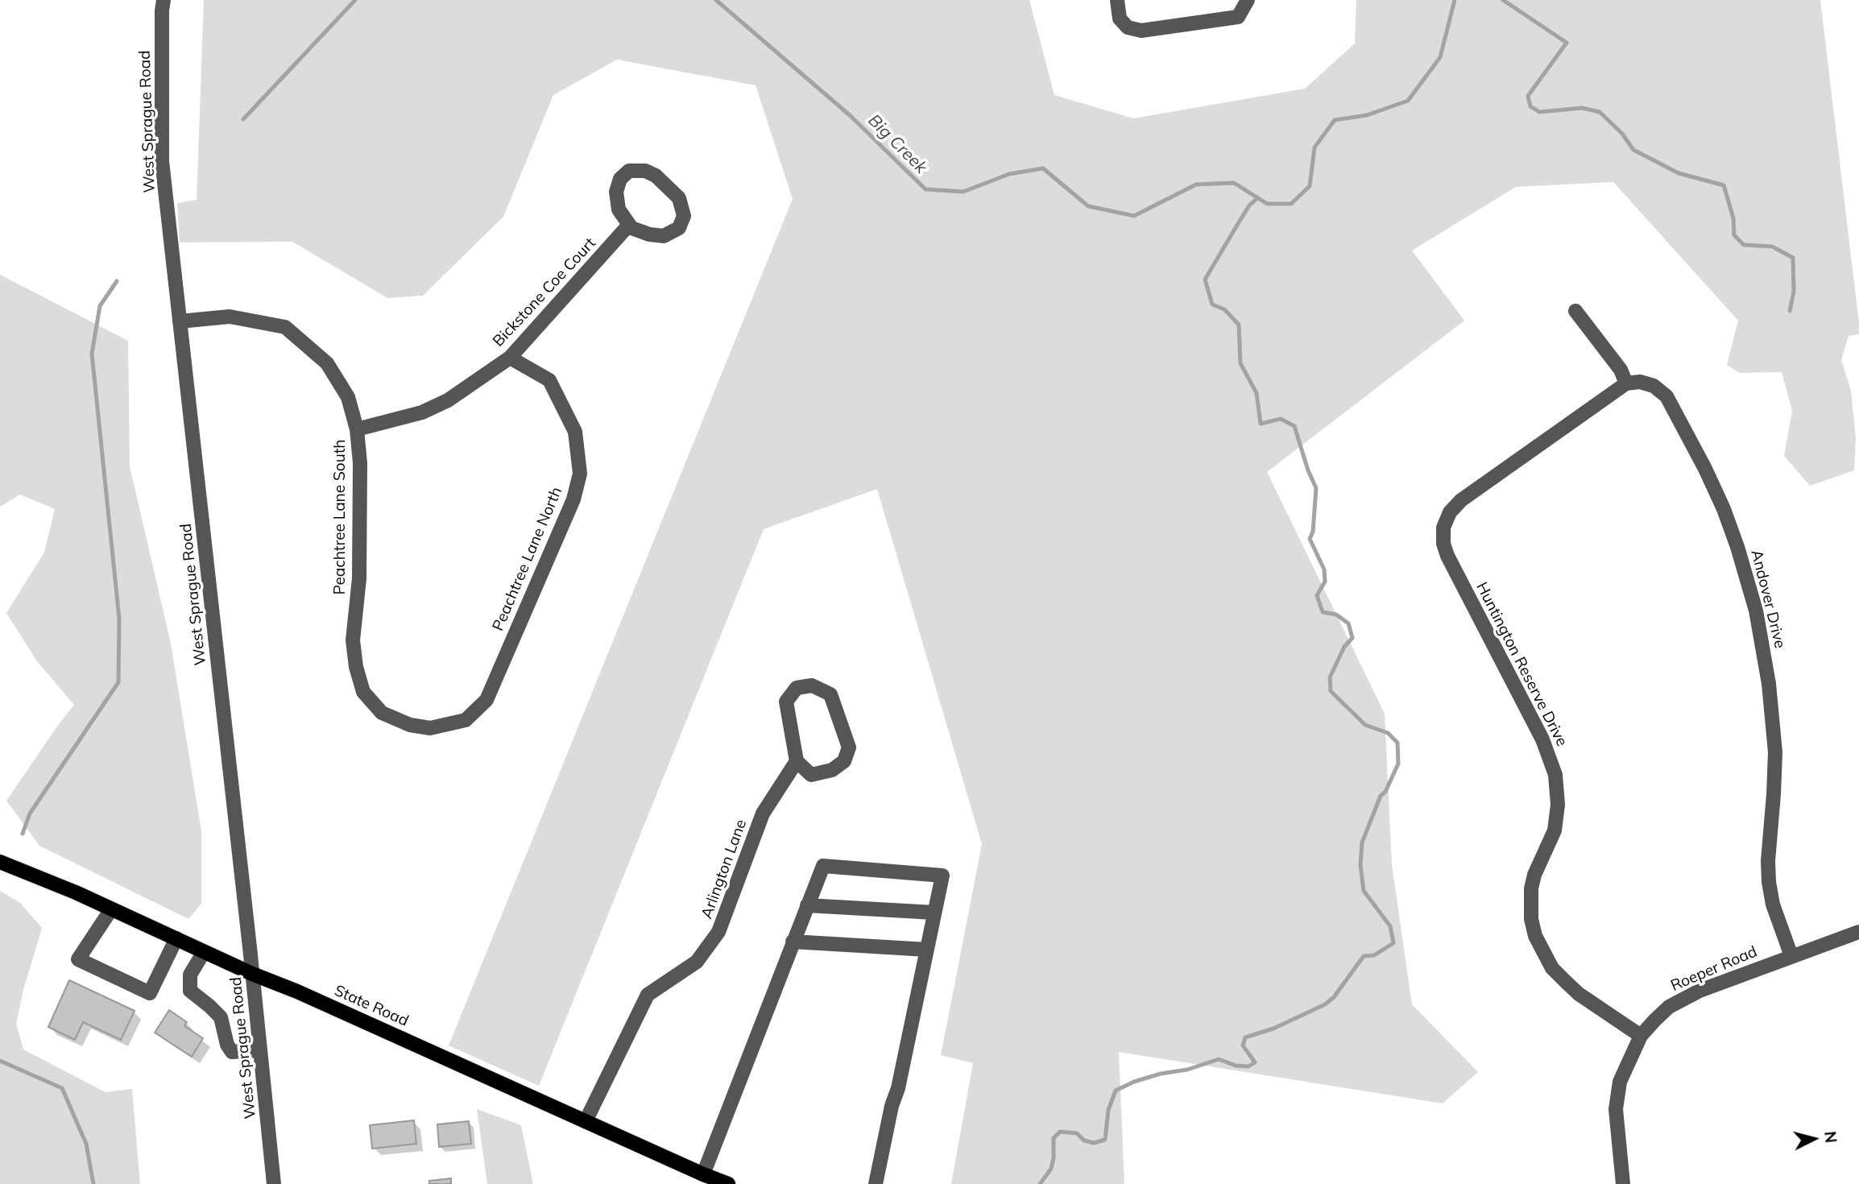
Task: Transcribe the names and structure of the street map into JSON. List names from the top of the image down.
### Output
{
  "streets": {
    "main road": ["State Road"],
    "street": [
      "West Sprague Road",
      "Bickstone Coe Court",
      "Peachtree Lane South",
      "Peachtree Lane North",
      "Andover Drive",
      "Huntington Reserve Drive",
      "Arlington Lane",
      "Roeper Road"
    ]
  },
  "crossings": [
    ["West Sprague Road", "Peachtree Lane South"],
    ["West Sprague Road", "State Road"],
    ["Bickstone Coe Court", "Peachtree Lane South"],
    ["Bickstone Coe Court", "Peachtree Lane North"],
    ["Peachtree Lane South", "Peachtree Lane North"],
    ["Andover Drive", "Huntington Reserve Drive"],
    ["Andover Drive", "Roeper Road"],
    ["Huntington Reserve Drive", "Roeper Road"],
    ["Arlington Lane", "State Road"]
  ],
  "water": ["Big Creek"],
  "north": "right"
}
